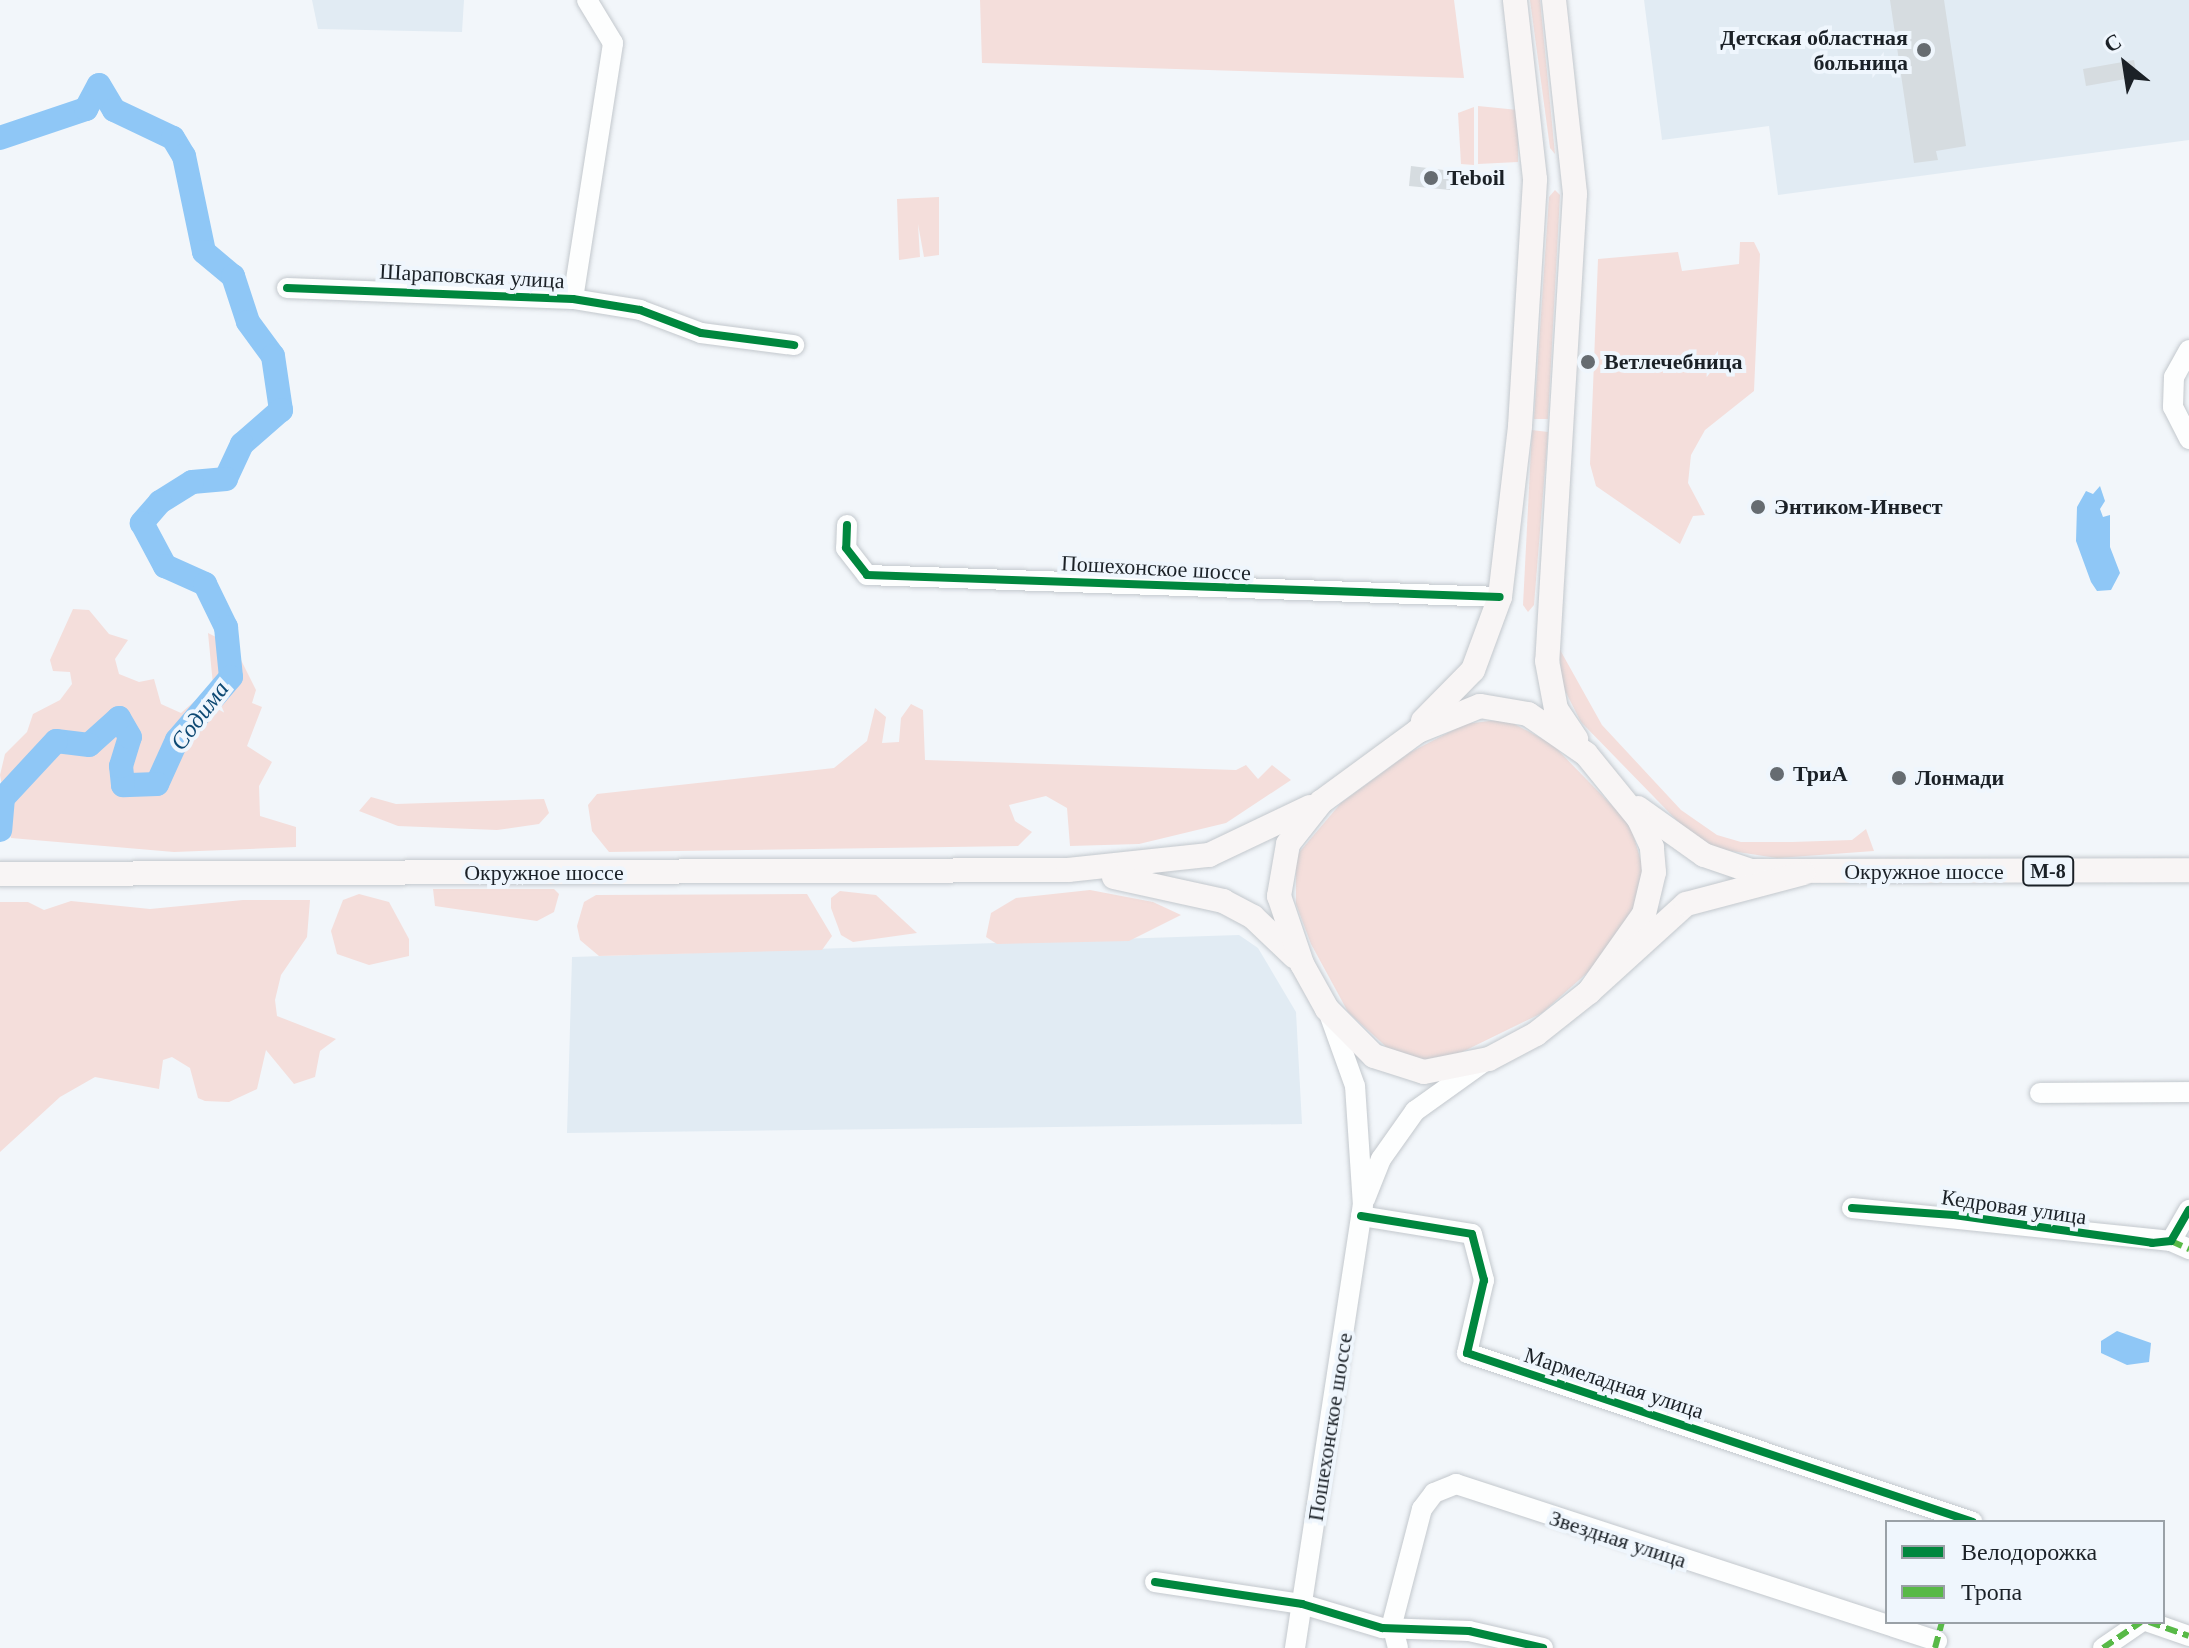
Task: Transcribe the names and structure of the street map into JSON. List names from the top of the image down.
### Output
{
  "streets": {
    "main road": ["М-8", "Окружное шоссе"],
    "street": [
      "Шараповская улица",
      "Пошехонское шоссе",
      "Кедровая улица",
      "Мармеладная улица",
      "Звездная улица"
    ]
  },
  "crossings": [
    ["Пошехонское шоссе", "Мармеладная улица"]
  ],
  "water": ["Содима"],
  "places": [
    "Детская областная больница",
    "Teboil",
    "Ветлечебница",
    "Энтиком-Инвест",
    "ТриА",
    "Лонмади"
  ],
  "legend": ["Велодорожка", "Тропа"],
  "north": "top left"
}
